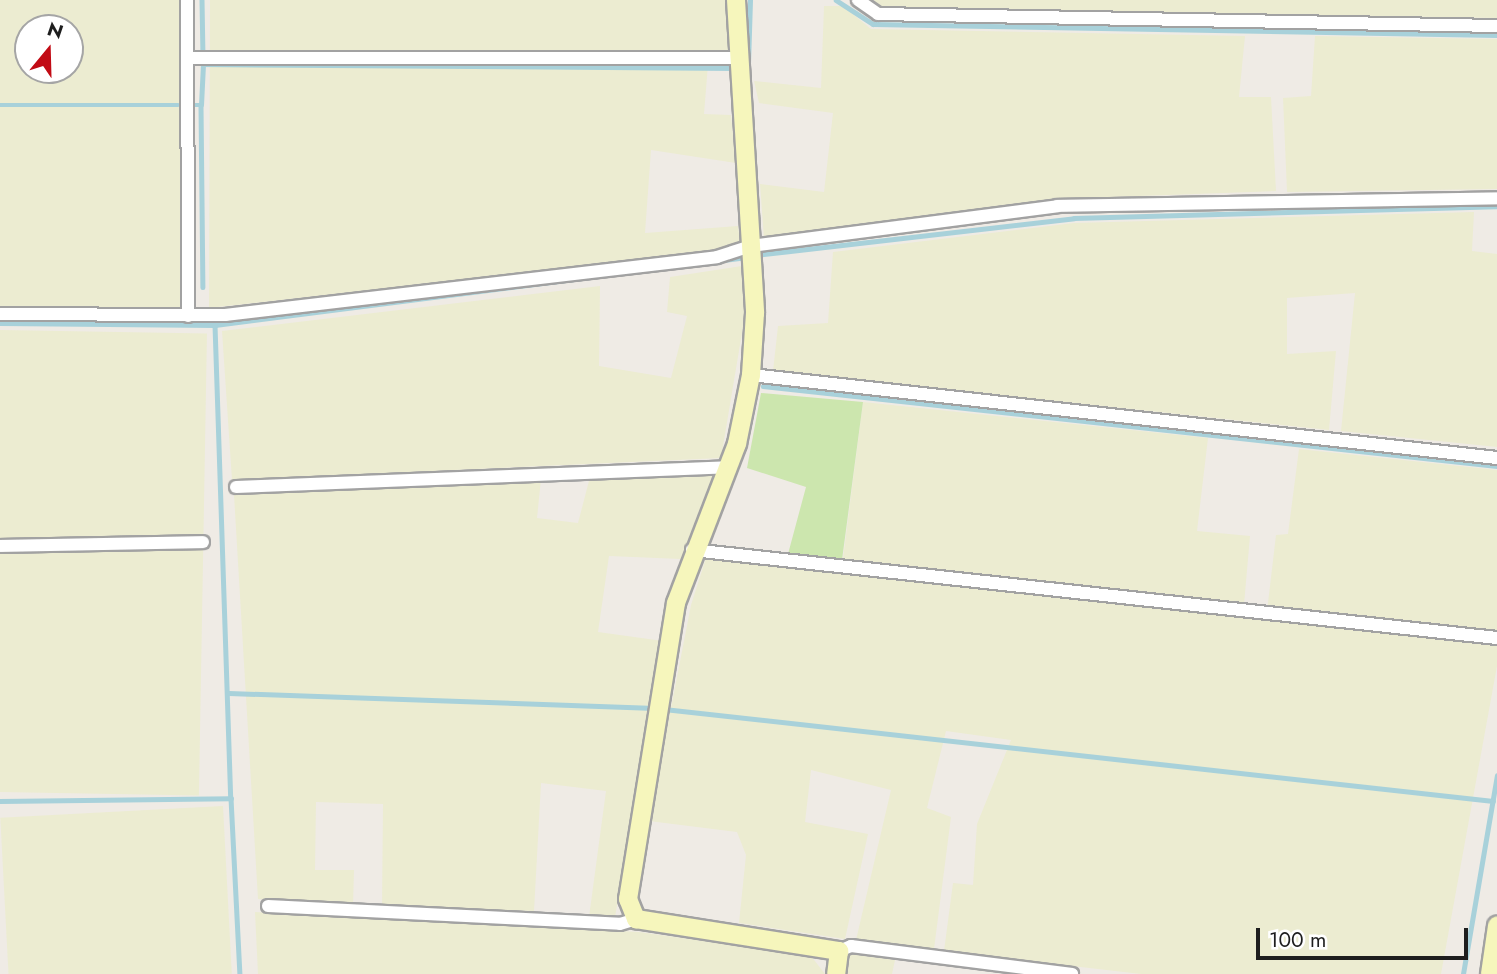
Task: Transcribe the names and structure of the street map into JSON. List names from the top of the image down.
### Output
{
  "scale_bar": "100 m",
  "north": "top"
}
